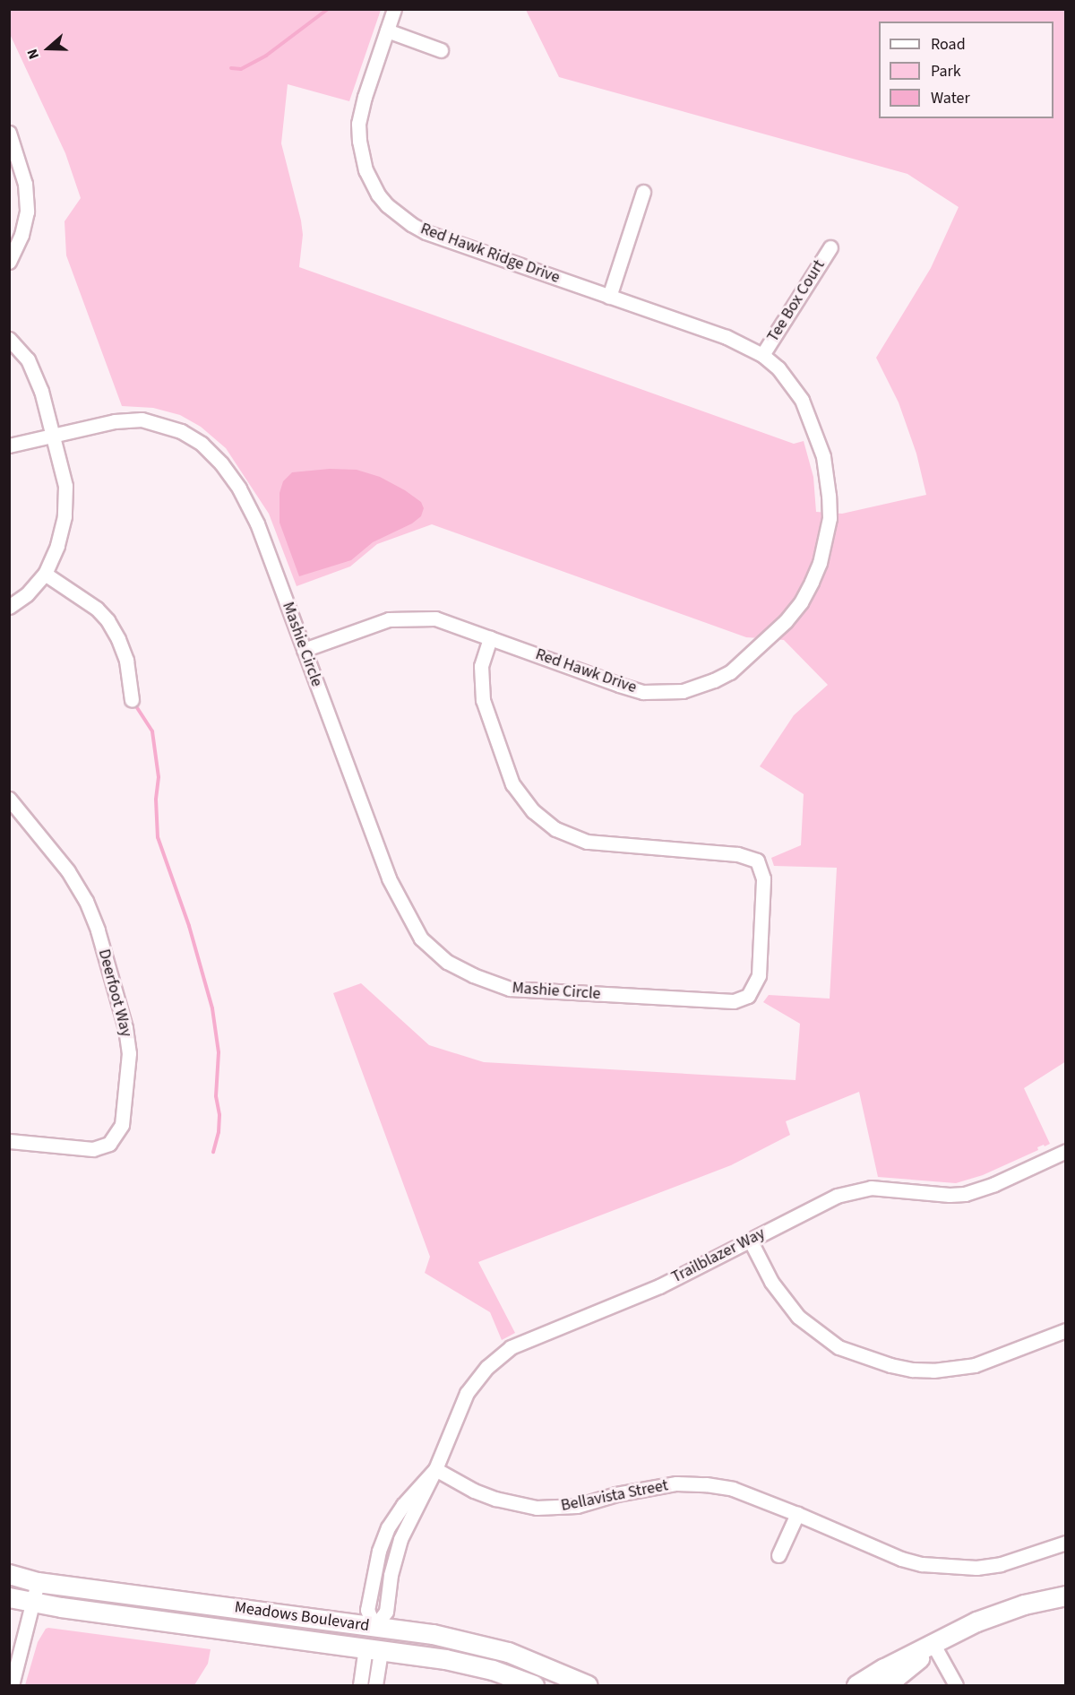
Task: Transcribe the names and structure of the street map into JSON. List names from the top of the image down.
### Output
{
  "streets": {
    "main road": ["Meadows Boulevard"],
    "street": [
      "Red Hawk Ridge Drive",
      "Tee Box Court",
      "Mashie Circle",
      "Red Hawk Drive",
      "Deerfoot Way",
      "Trailblazer Way",
      "Bellavista Street"
    ]
  },
  "crossings": [
    ["Red Hawk Ridge Drive", "Tee Box Court"],
    ["Red Hawk Ridge Drive", "Red Hawk Drive"],
    ["Tee Box Court", "Red Hawk Drive"],
    ["Mashie Circle", "Red Hawk Drive"],
    ["Trailblazer Way", "Bellavista Street"],
    ["Trailblazer Way", "Meadows Boulevard"]
  ],
  "legend": ["Road", "Park", "Water"],
  "north": "left"
}
